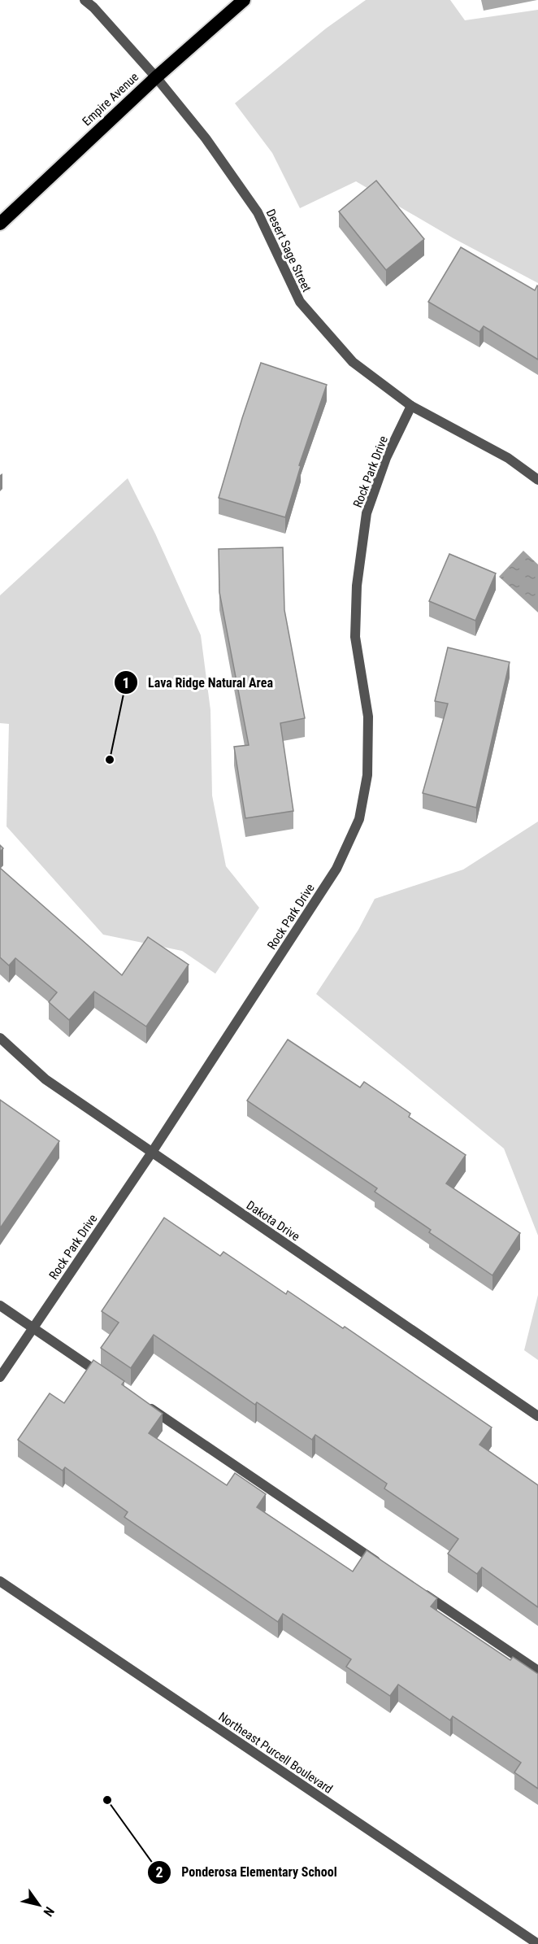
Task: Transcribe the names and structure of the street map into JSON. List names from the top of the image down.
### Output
{
  "streets": {
    "highway": ["Empire Avenue"],
    "street": [
      "Desert Sage Street",
      "Rock Park Drive",
      "Dakota Drive",
      "Northeast Purcell Boulevard"
    ]
  },
  "crossings": [
    ["Empire Avenue", "Desert Sage Street"],
    ["Desert Sage Street", "Rock Park Drive"],
    ["Rock Park Drive", "Dakota Drive"]
  ],
  "places": ["Lava Ridge Natural Area", "Ponderosa Elementary School"],
  "north": "bottom right"
}
